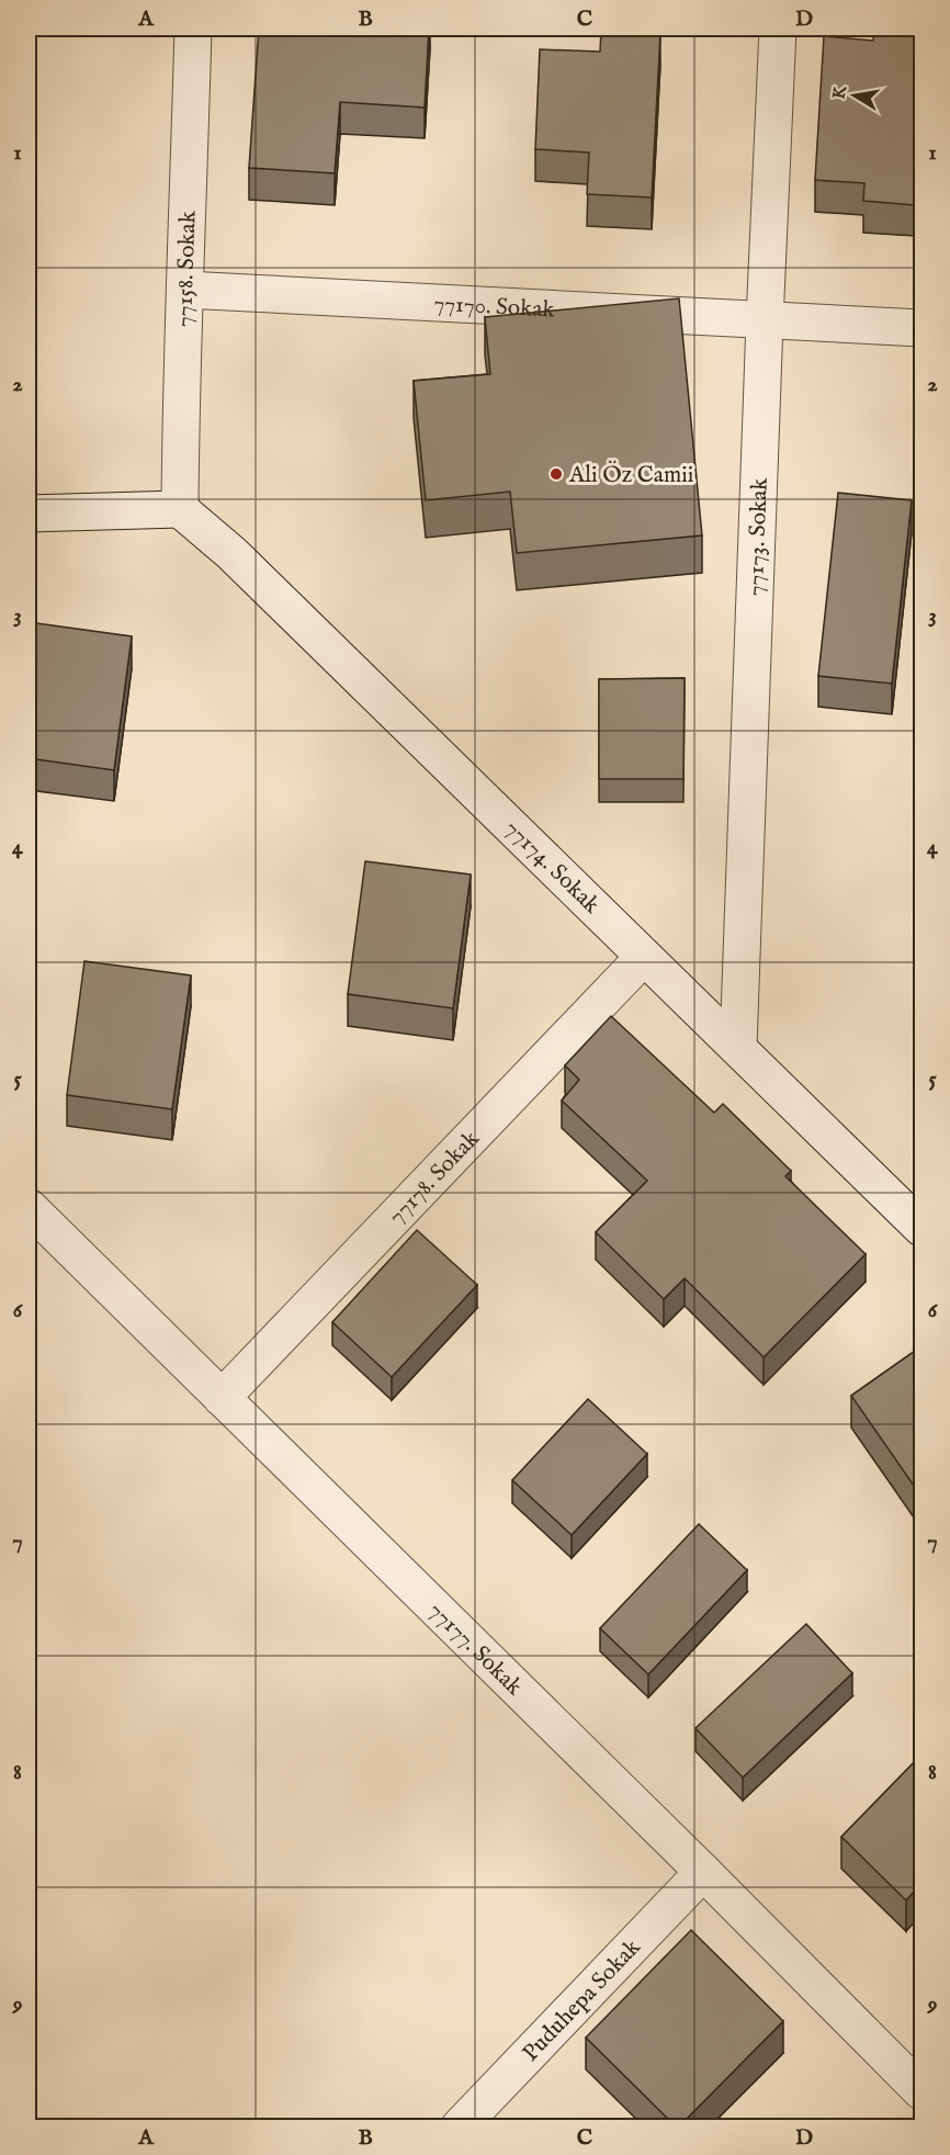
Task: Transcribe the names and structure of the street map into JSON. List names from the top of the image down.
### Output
{
  "streets": {
    "street": [
      "77158. Sokak",
      "77170. Sokak",
      "77173. Sokak",
      "77174. Sokak",
      "77178. Sokak",
      "77177. Sokak",
      "Puduhepa Sokak"
    ]
  },
  "crossings": [
    ["77158. Sokak", "77170. Sokak"],
    ["77158. Sokak", "77174. Sokak"],
    ["77170. Sokak", "77173. Sokak"],
    ["77173. Sokak", "77174. Sokak"],
    ["77174. Sokak", "77178. Sokak"],
    ["77178. Sokak", "77177. Sokak"],
    ["77177. Sokak", "Puduhepa Sokak"]
  ],
  "places": ["Ali Öz Camii"],
  "north": "left",
  "grid": {
    "columns": [
      "A",
      "B",
      "C",
      "D"
    ],
    "rows": [
      "1",
      "2",
      "3",
      "4",
      "5",
      "6",
      "7",
      "8",
      "9"
    ]
  }
}
